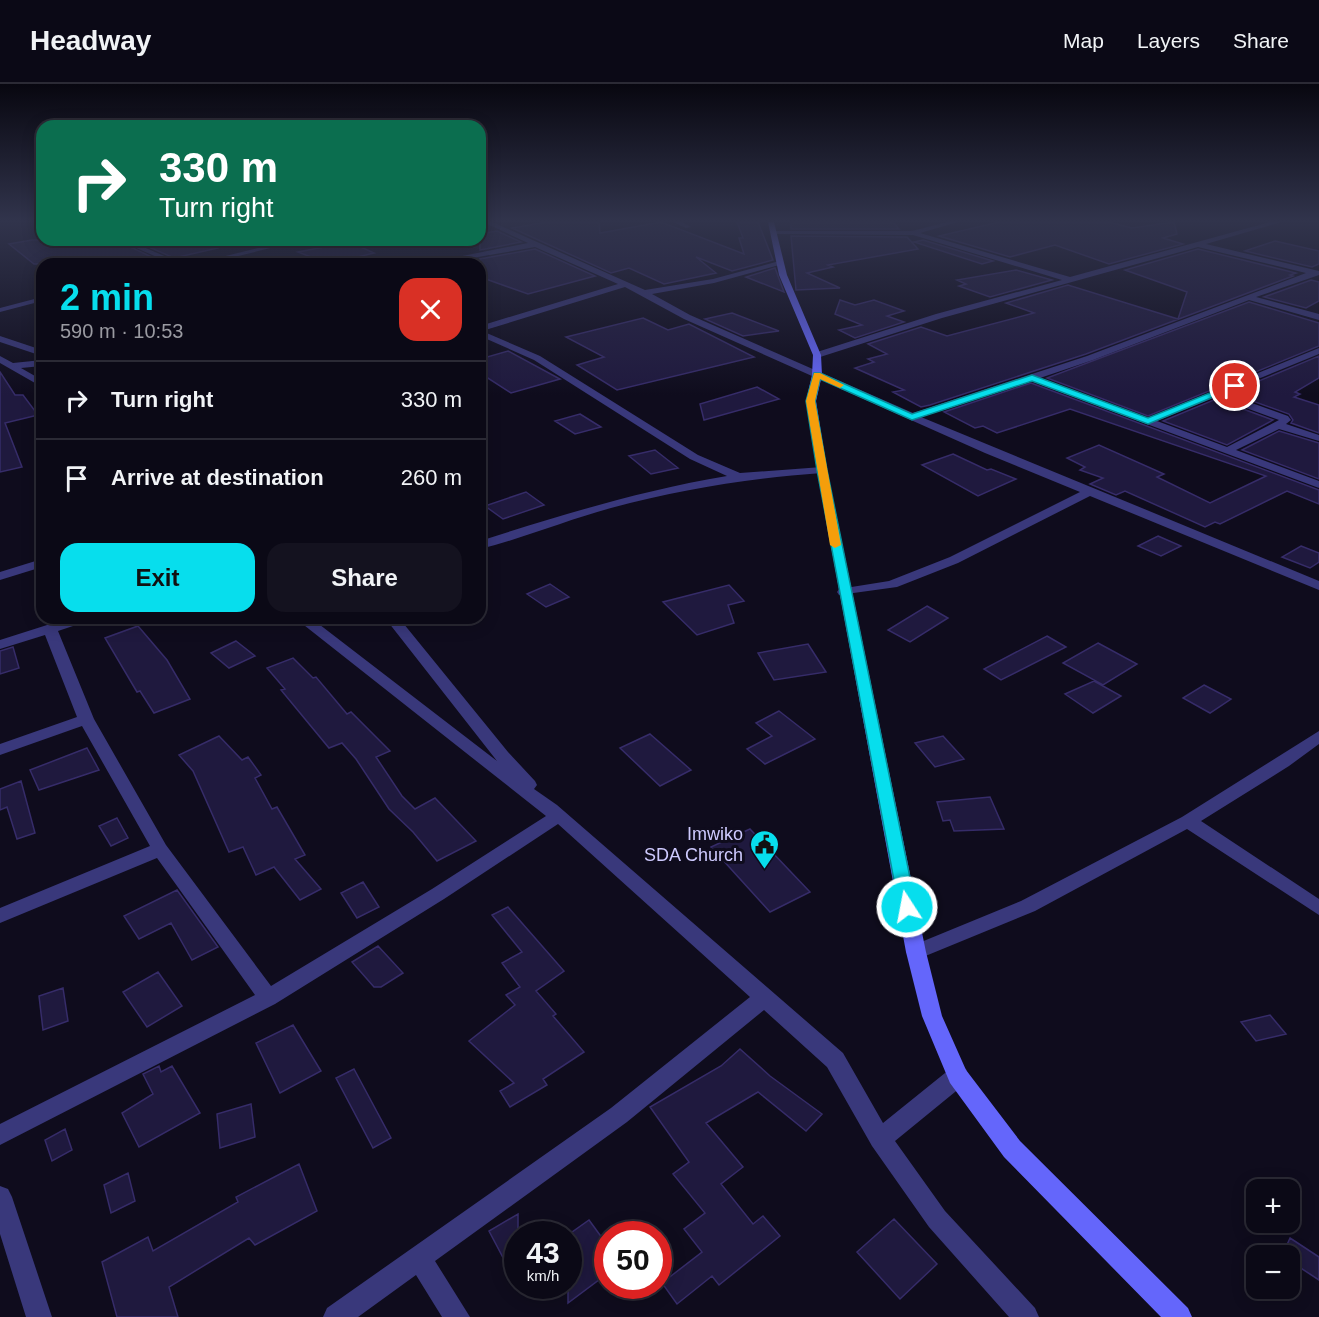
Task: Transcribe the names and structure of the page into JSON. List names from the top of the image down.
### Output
{
  "places": {
    "public building": ["Imwiko SDA Church"]
  },
  "page": {
    "header": "Headway",
    "nav": ["Map", "Layers", "Share"],
    "turn": ["330 m", "Turn right"],
    "heading": ["2 min", "590 m · 10:53"],
    "list": [
      {
        "name": "Turn right",
        "value": "330 m"
      },
      {
        "name": "Arrive at destination",
        "value": "260 m"
      }
    ],
    "buttons": ["Exit", "Share"],
    "map_buttons": ["+", "−"],
    "speed": "43 km/h",
    "limit": "50"
  }
}
